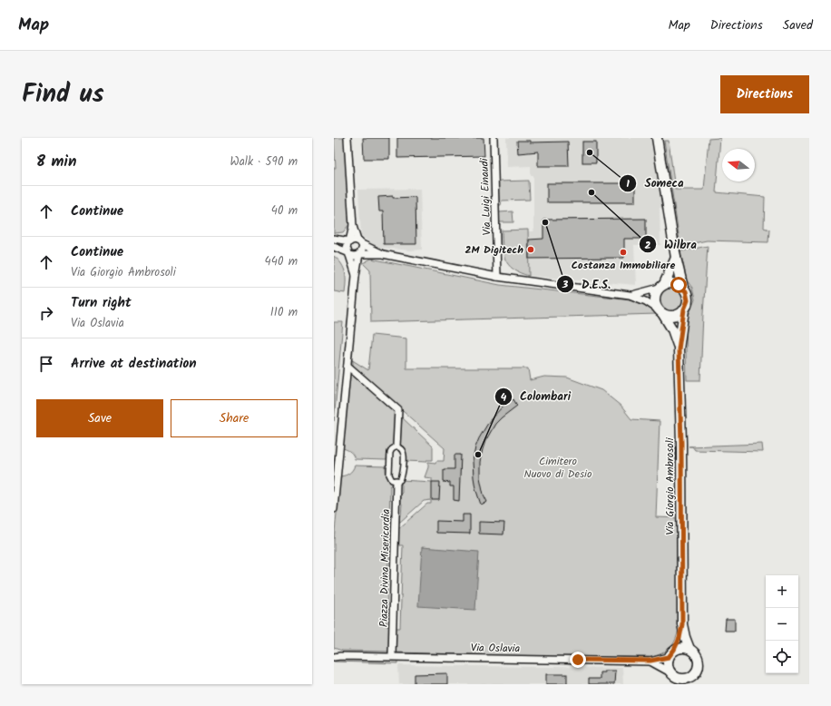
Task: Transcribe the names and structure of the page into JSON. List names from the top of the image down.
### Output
{
  "streets": {
    "main road": ["Via Giorgio Ambrosoli"],
    "street": ["Via Luigi Einaudi", "Piazza Divina Misericordia", "Via Oslavia"]
  },
  "crossings": [
    ["Via Giorgio Ambrosoli", "Via Oslavia"],
    ["Piazza Divina Misericordia", "Via Oslavia"]
  ],
  "parks": ["Cimitero Nuovo di Desio"],
  "places": [
    "Someca",
    "Wilbra",
    "D.E.S.",
    "2M Digitech",
    "Costanza Immobiliare",
    "Colombari"
  ],
  "north": "left",
  "page": {
    "header": "Map",
    "nav": ["Map", "Directions", "Saved"],
    "title": "Find us",
    "buttons": [
      "Directions",
      ["Save", "Share"]
    ],
    "heading": ["8 min", "Walk · 590 m"],
    "list": [
      ["Continue", "40 m"],
      ["Continue", "Via Giorgio Ambrosoli", "440 m"],
      ["Turn right", "Via Oslavia", "110 m"],
      "Arrive at destination"
    ],
    "map_buttons": ["+", "−"]
  }
}
